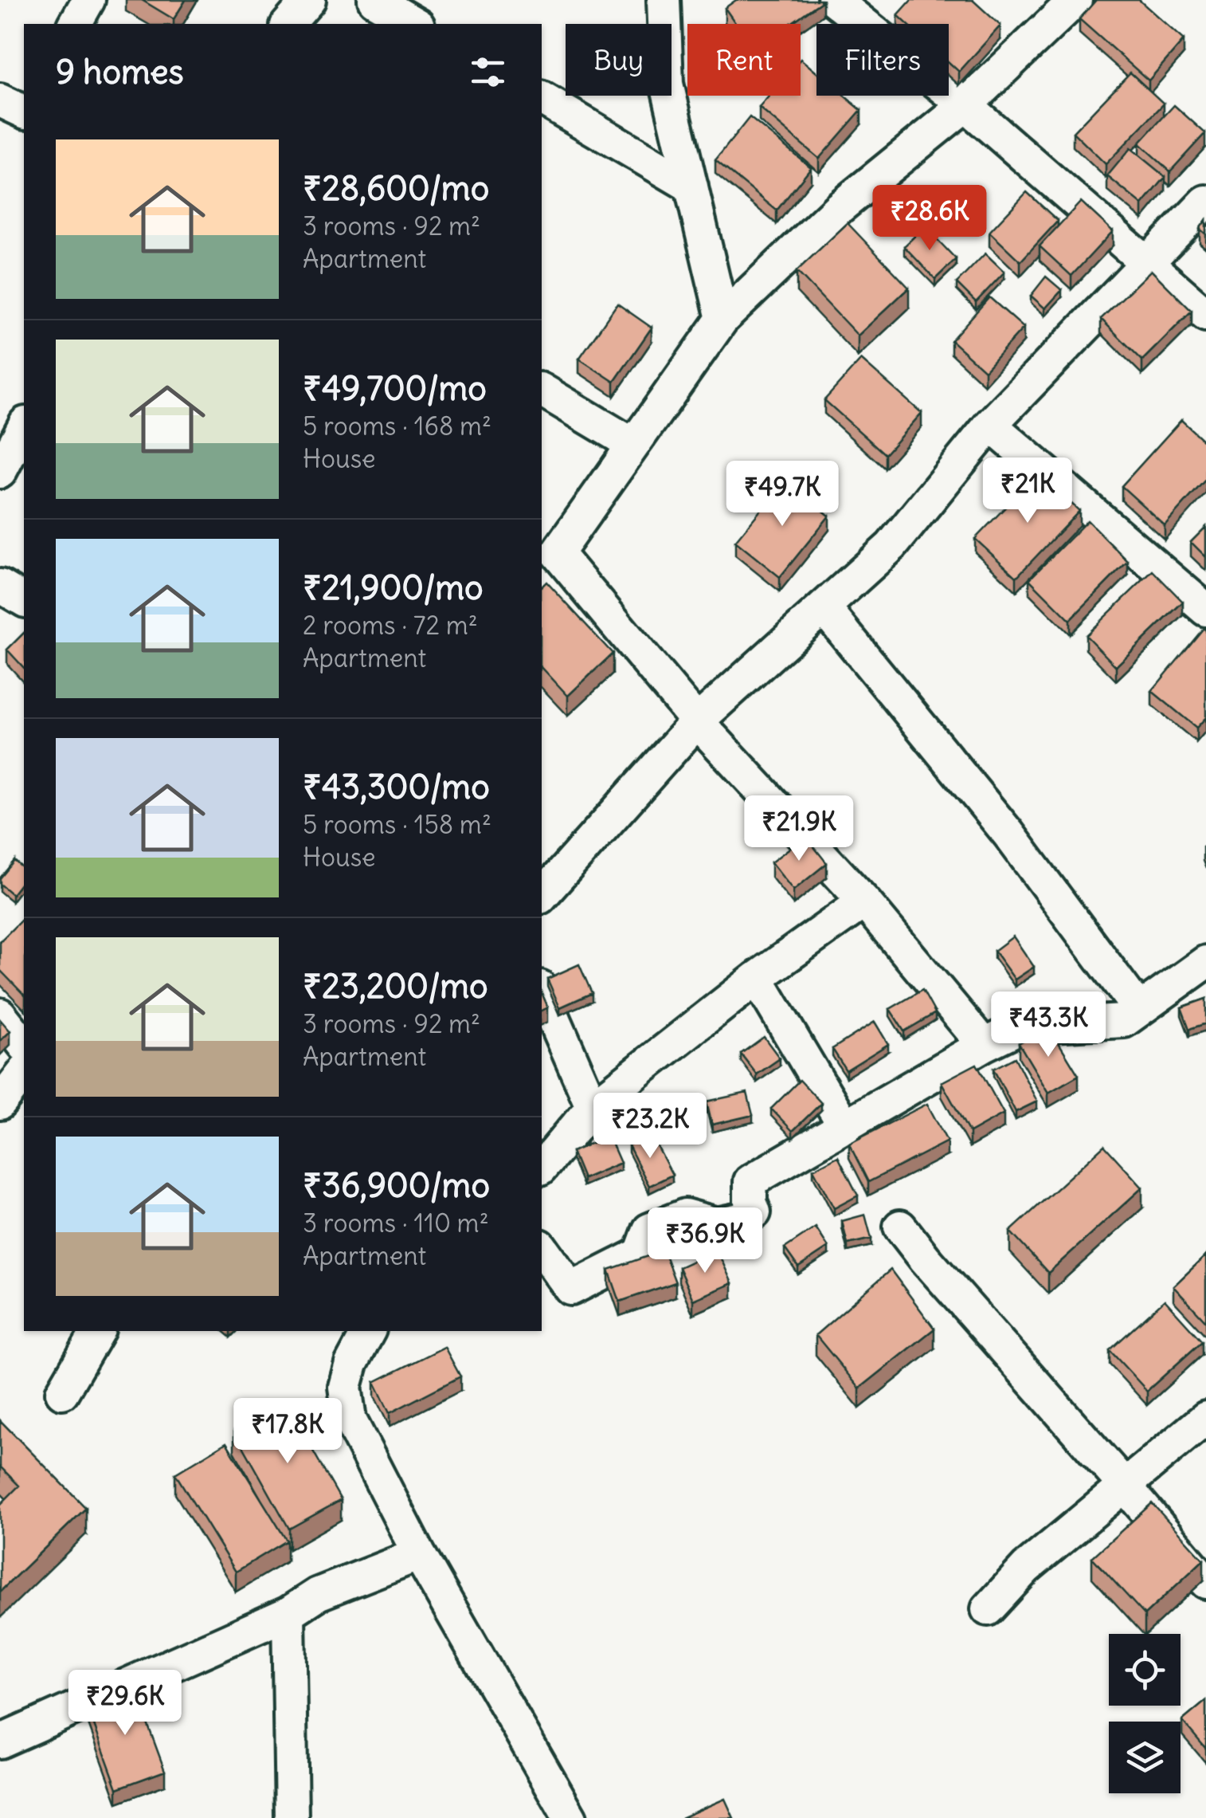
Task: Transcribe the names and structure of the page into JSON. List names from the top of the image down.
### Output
{
  "page": {
    "chip": ["Buy", "Rent", "Filters"],
    "heading": "9 homes",
    "list": [
      {
        "name": "₹28,600/mo",
        "note": "3 rooms · 92 m² · Apartment"
      },
      {
        "name": "₹49,700/mo",
        "note": "5 rooms · 168 m² · House"
      },
      {
        "name": "₹21,900/mo",
        "note": "2 rooms · 72 m² · Apartment"
      },
      {
        "name": "₹43,300/mo",
        "note": "5 rooms · 158 m² · House"
      },
      {
        "name": "₹23,200/mo",
        "note": "3 rooms · 92 m² · Apartment"
      },
      {
        "name": "₹36,900/mo",
        "note": "3 rooms · 110 m² · Apartment"
      }
    ],
    "price": [
      "₹28.6K",
      "₹21K",
      "₹49.7K",
      "₹21.9K",
      "₹43.3K",
      "₹23.2K",
      "₹36.9K",
      "₹17.8K",
      "₹29.6K"
    ]
  }
}
